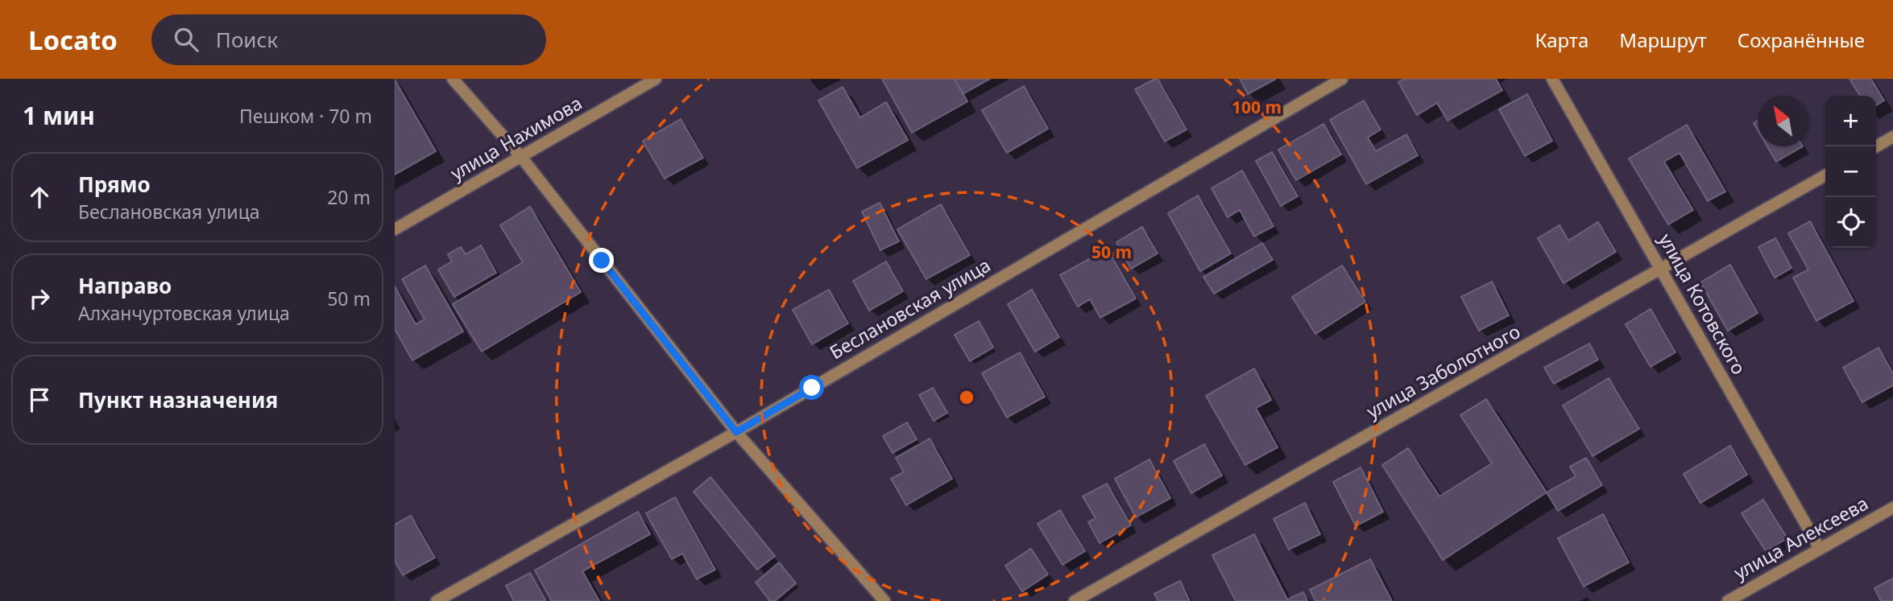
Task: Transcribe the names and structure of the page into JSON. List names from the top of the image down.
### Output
{
  "streets": {
    "street": [
      "улица Нахимова",
      "улица Котовского",
      "Беслановская улица",
      "улица Заболотного",
      "улица Алексеева"
    ]
  },
  "crossings": [
    ["улица Котовского", "улица Заболотного"],
    ["улица Котовского", "улица Алексеева"]
  ],
  "north": "top left",
  "page": {
    "header": "Locato",
    "search": "Поиск",
    "nav": ["Карта", "Маршрут", "Сохранённые"],
    "heading": ["1 мин", "Пешком · 70 m"],
    "map_buttons": ["+", "−"],
    "list": [
      ["Прямо", "Беслановская улица", "20 m"],
      ["Направо", "Алханчуртовская улица", "50 m"],
      "Пункт назначения"
    ]
  },
  "rings": ["100 m", "50 m"]
}
